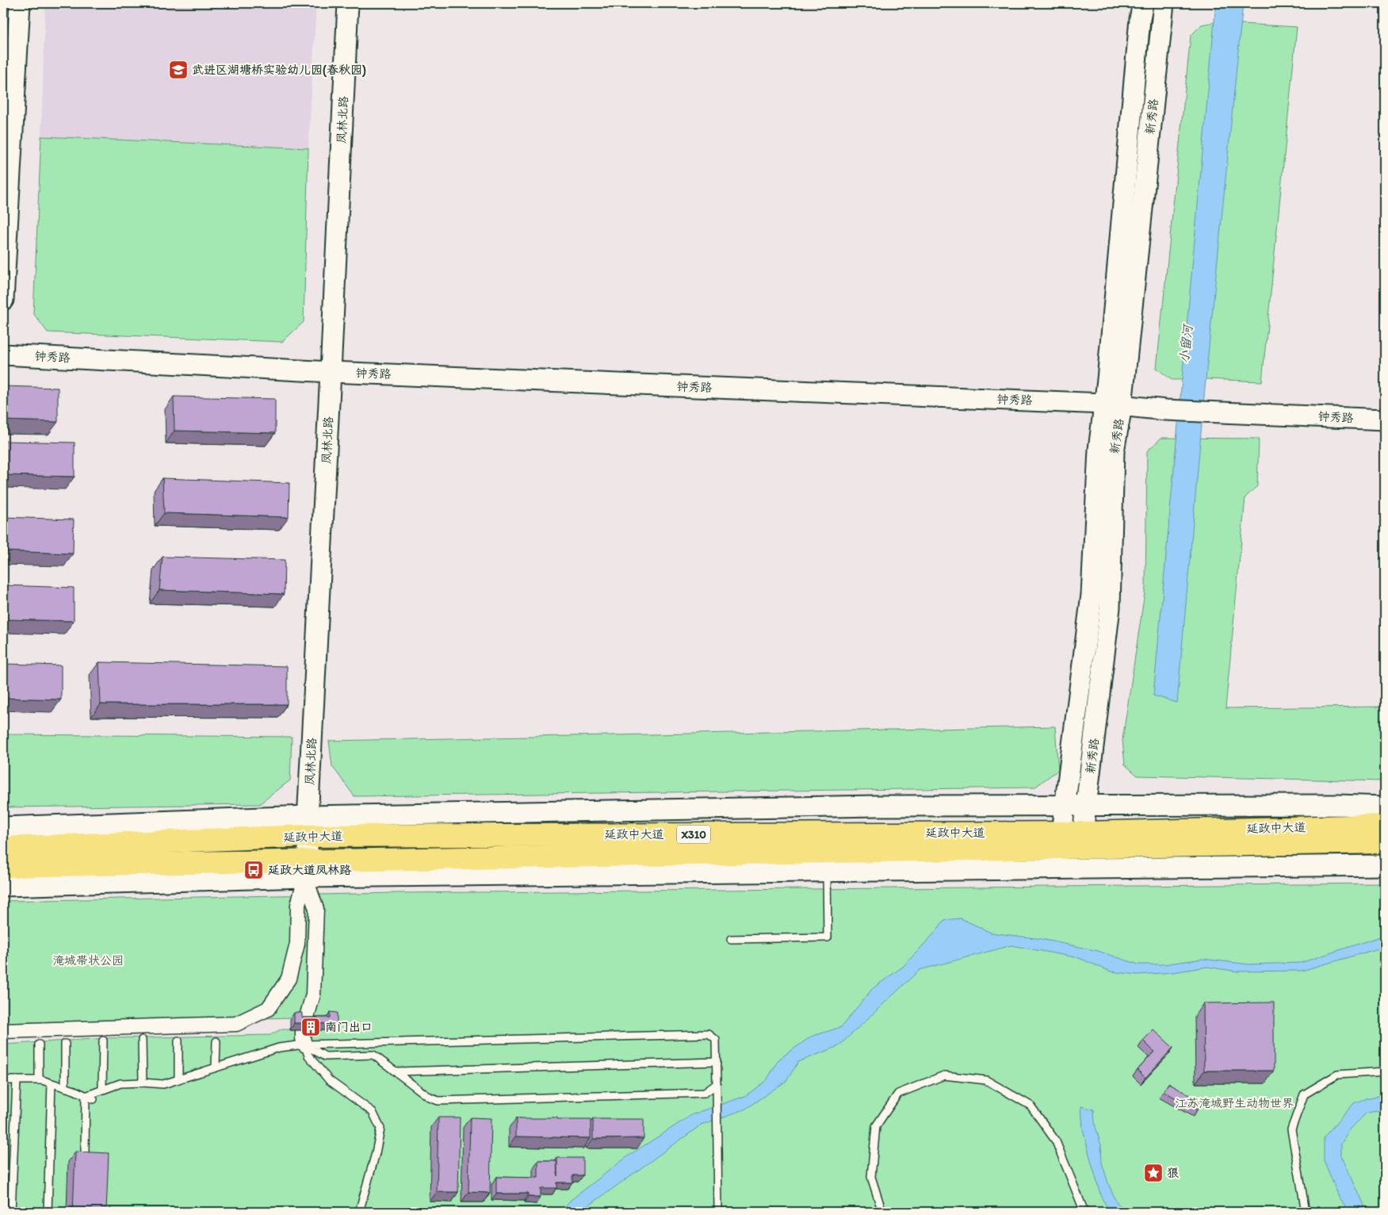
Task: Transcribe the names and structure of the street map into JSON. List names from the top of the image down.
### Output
{
  "streets": {
    "main road": ["延政中大道", "X310"],
    "street": ["新秀路", "凤林北路", "钟秀路"]
  },
  "crossings": [
    ["新秀路", "钟秀路"],
    ["新秀路", "延政中大道"],
    ["凤林北路", "钟秀路"],
    ["凤林北路", "延政中大道"]
  ],
  "water": ["小留河"],
  "parks": ["淹城带状公园", "江苏淹城野生动物世界"],
  "places": {
    "school or university": ["武进区湖塘桥实验幼儿园(春秋园)"],
    "bus stop": ["延政大道凤林路"],
    "building": ["南门出口"],
    "place": ["狼"]
  }
}
